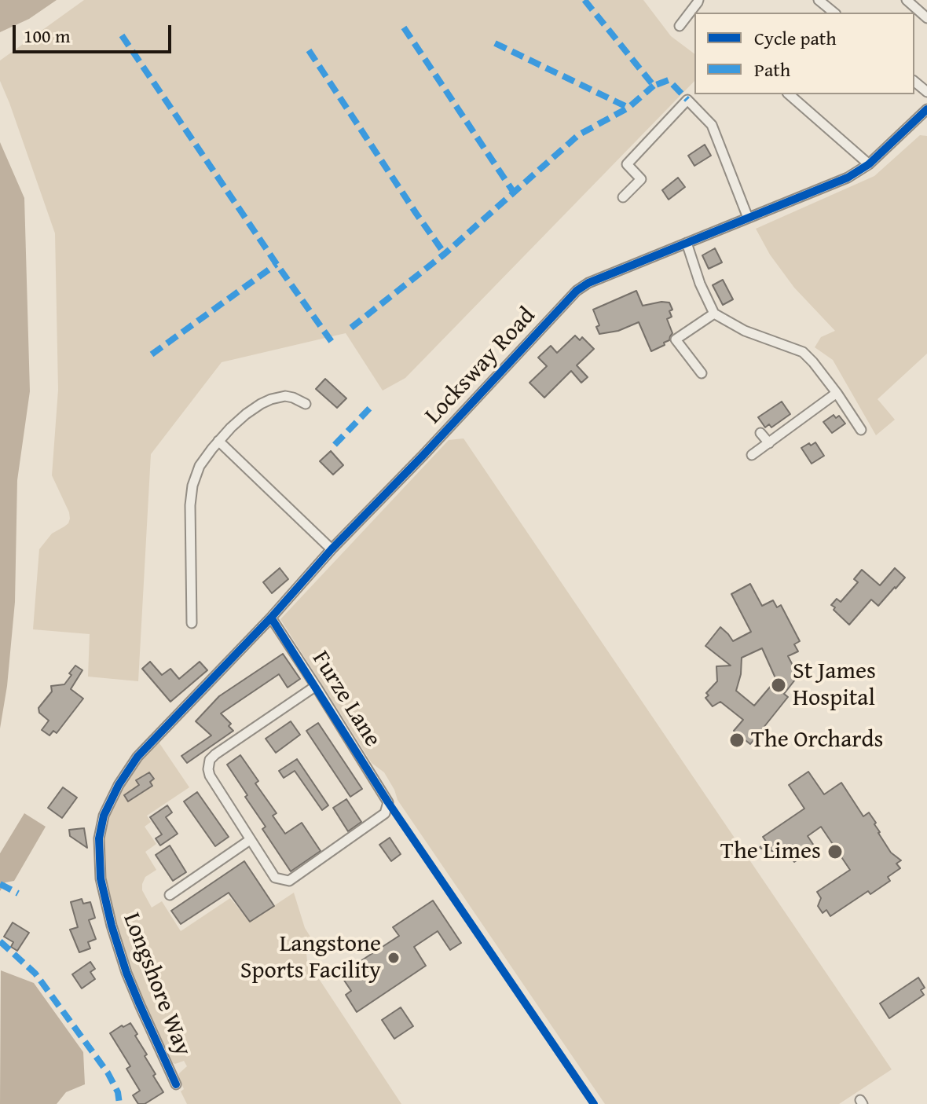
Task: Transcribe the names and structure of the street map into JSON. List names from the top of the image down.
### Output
{
  "streets": {
    "street": ["Locksway Road", "Furze Lane", "Longshore Way"]
  },
  "crossings": [
    ["Locksway Road", "Furze Lane"],
    ["Locksway Road", "Longshore Way"]
  ],
  "places": [
    "St James Hospital",
    "The Orchards",
    "The Limes",
    "Langstone Sports Facility"
  ],
  "legend": ["Cycle path", "Path"],
  "scale_bar": "100 m"
}
